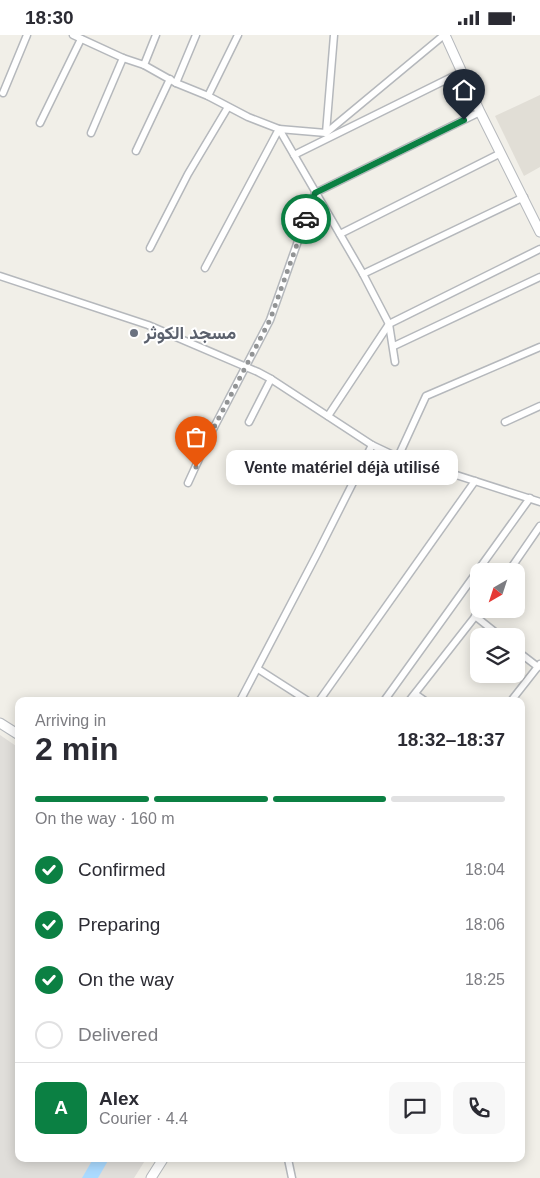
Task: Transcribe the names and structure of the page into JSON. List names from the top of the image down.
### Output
{
  "places": ["مسجد الكوثر", "Vente matériel déjà utilisé"],
  "north": "bottom left",
  "page": {
    "status": "18:30",
    "bubble": "Vente matériel déjà utilisé",
    "heading": ["2 min", "Arriving in", "18:32–18:37"],
    "panel": ["Alex", "Courier · 4.4"],
    "bar": "On the way · 160 m",
    "list": [
      ["Confirmed", "18:04"],
      ["Preparing", "18:06"],
      ["On the way", "18:25"],
      "Delivered"
    ],
    "round": "A"
  }
}
